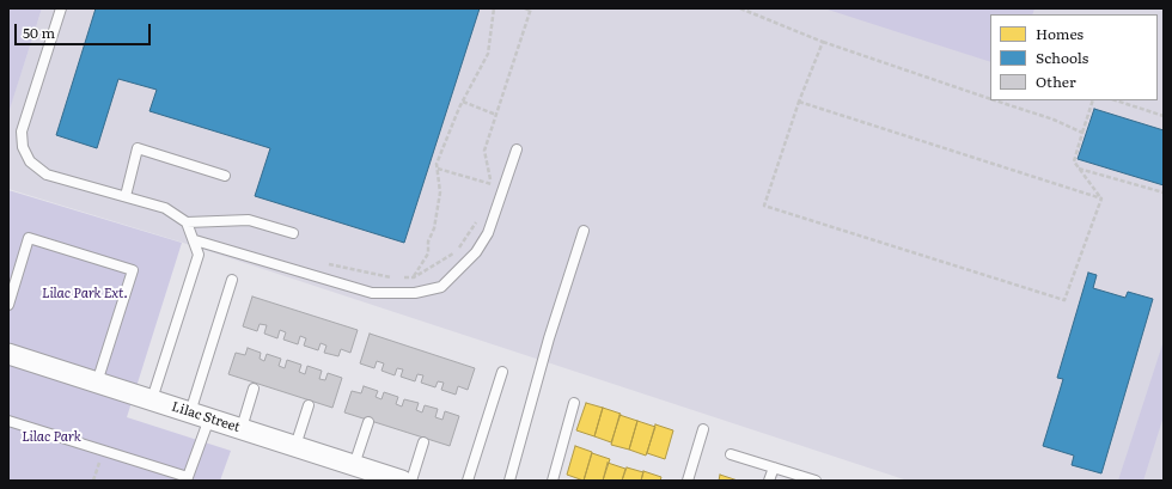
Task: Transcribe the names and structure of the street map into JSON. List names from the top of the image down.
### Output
{
  "streets": {
    "street": ["Lilac Street"]
  },
  "parks": ["Lilac Park Ext.", "Lilac Park"],
  "legend": ["Homes", "Schools", "Other"],
  "scale_bar": "50 m"
}
